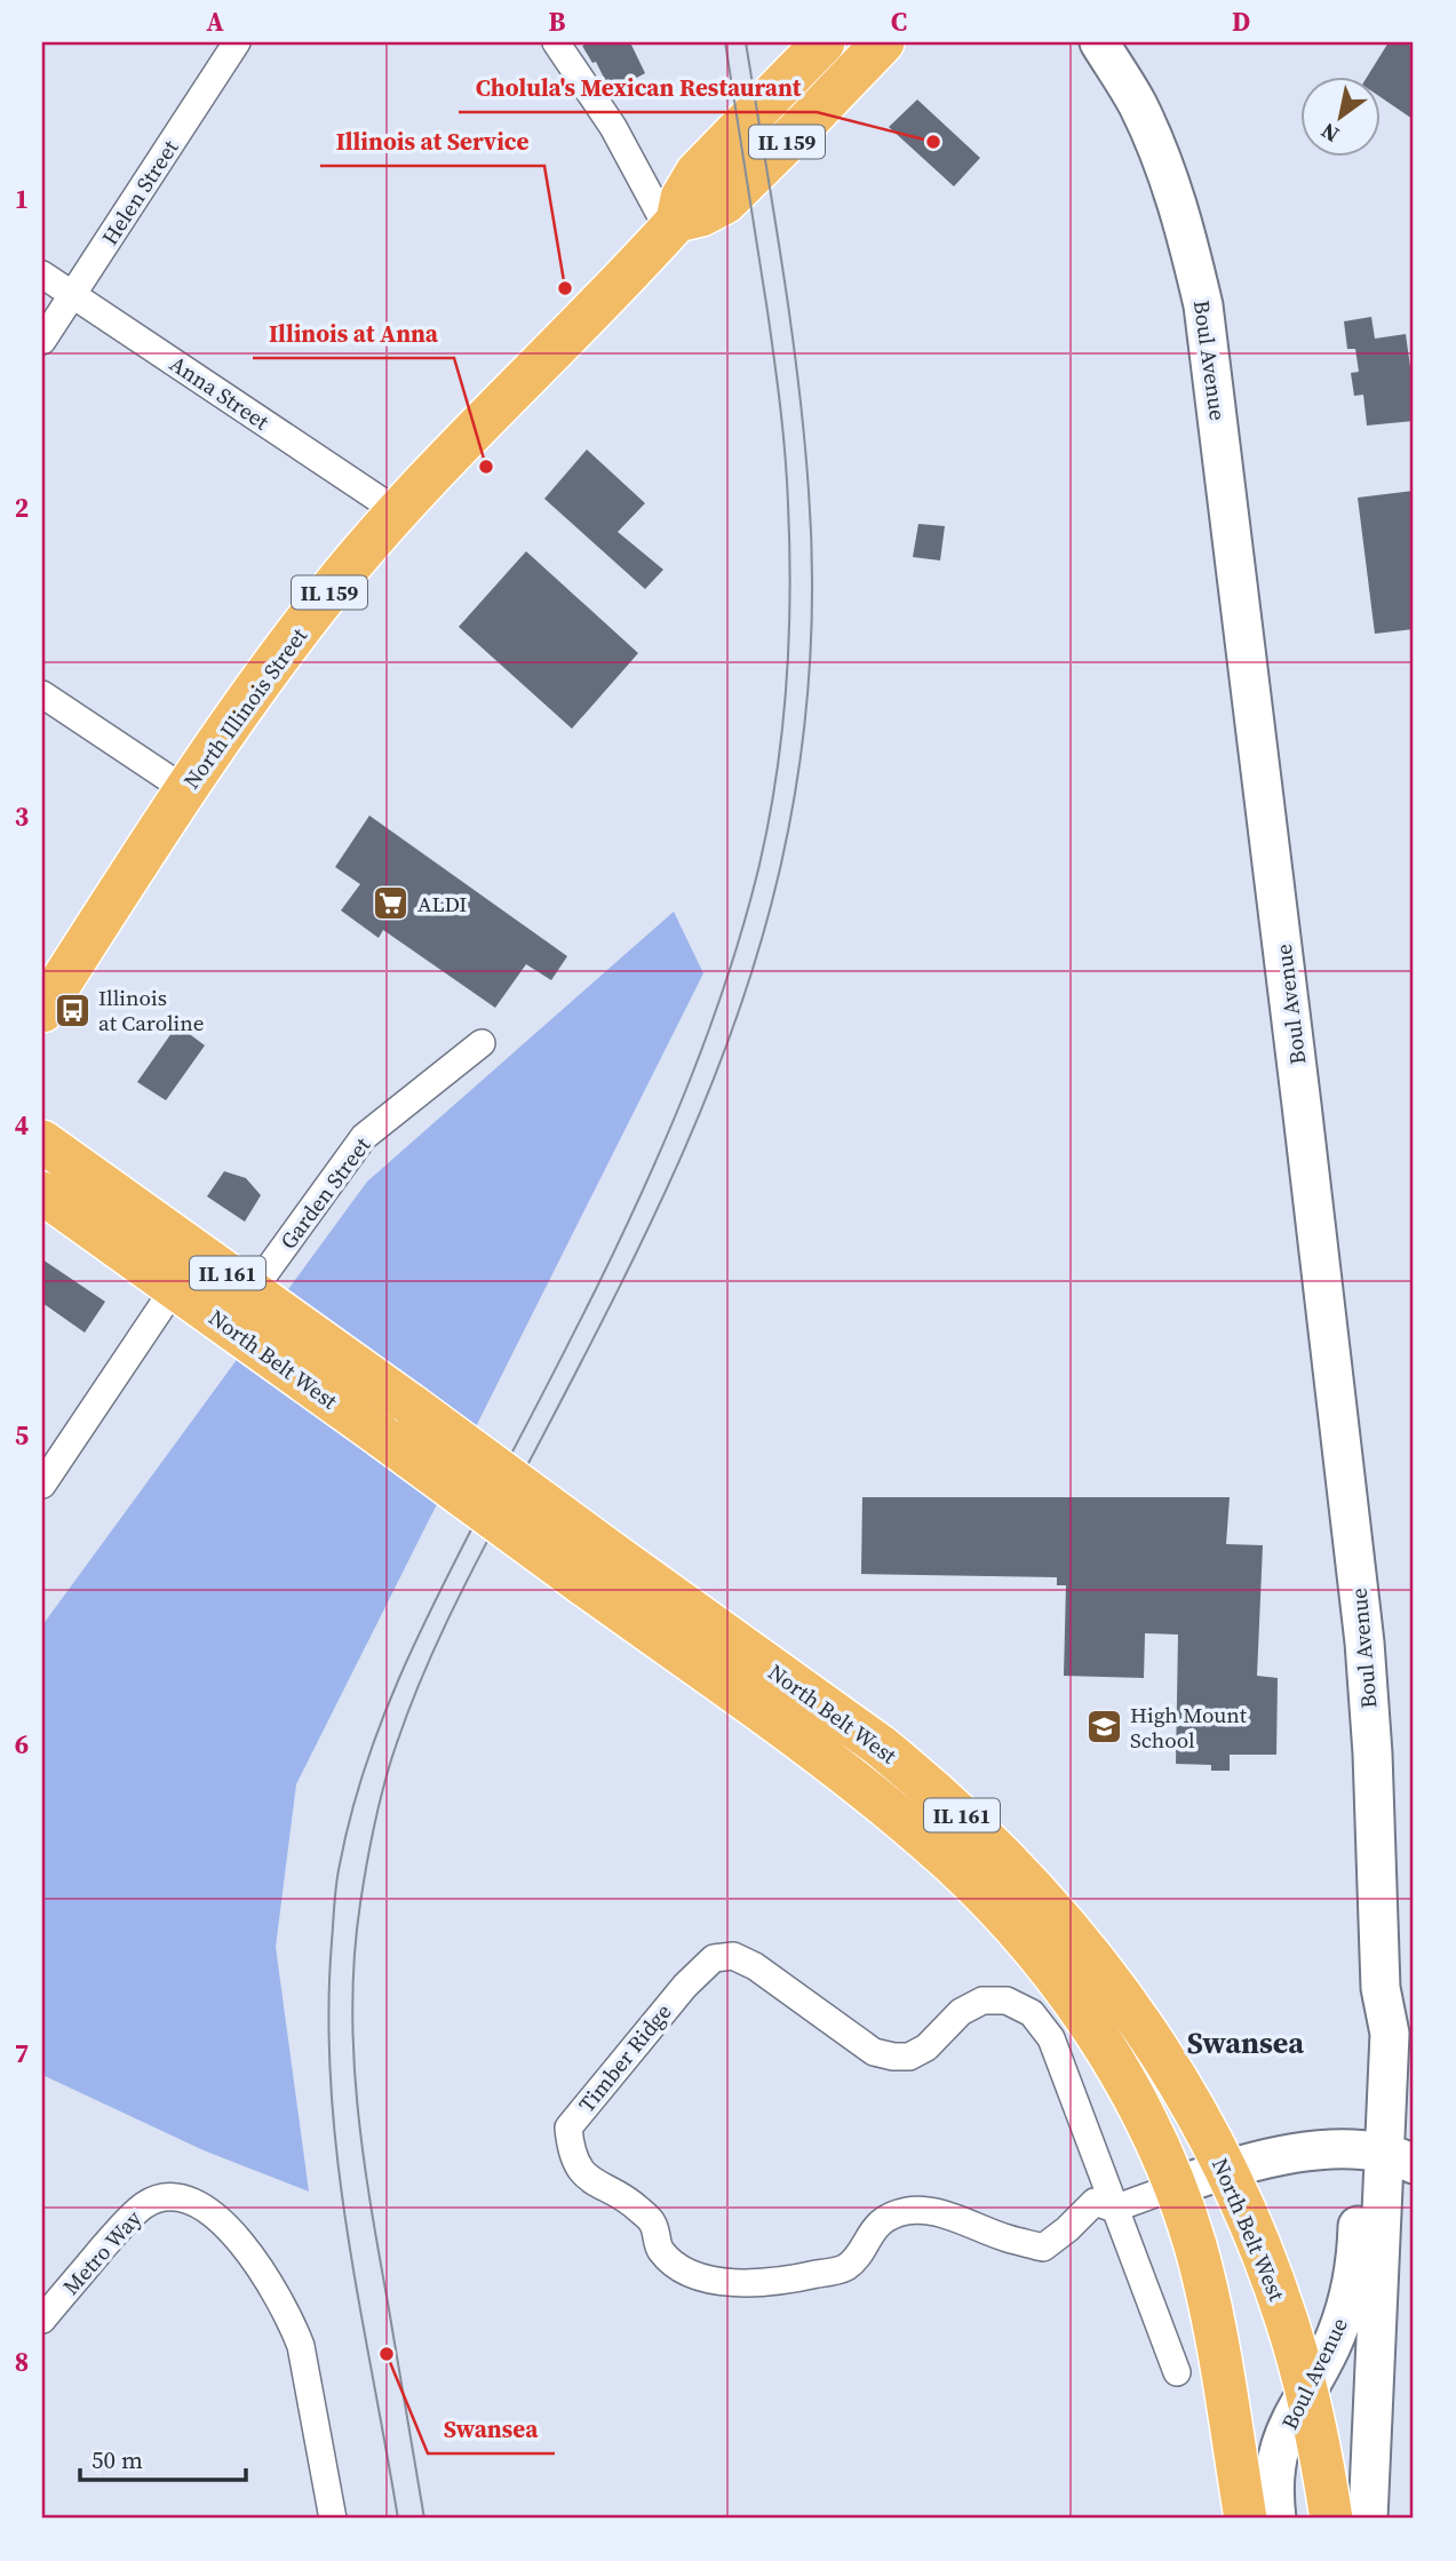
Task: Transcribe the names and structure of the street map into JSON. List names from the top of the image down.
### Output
{
  "streets": {
    "main road": [
      "IL 159",
      "North Illinois Street",
      "IL 161",
      "North Belt West"
    ],
    "street": [
      "Helen Street",
      "Boul Avenue",
      "Anna Street",
      "Garden Street",
      "Timber Ridge",
      "Metro Way"
    ]
  },
  "crossings": [
    ["Helen Street", "Anna Street"],
    ["Boul Avenue", "North Belt West"],
    ["Anna Street", "North Illinois Street"],
    ["Garden Street", "North Belt West"]
  ],
  "districts": ["Swansea"],
  "places": {
    "other": [
      "Cholula's Mexican Restaurant",
      "Illinois at Service",
      "Illinois at Anna",
      "Swansea"
    ],
    "supermarket": ["ALDI"],
    "bus stop": ["Illinois at Caroline"],
    "school or university": ["High Mount School"]
  },
  "scale_bar": "50 m",
  "north": "bottom left",
  "grid": {
    "columns": [
      "A",
      "B",
      "C",
      "D"
    ],
    "rows": [
      "1",
      "2",
      "3",
      "4",
      "5",
      "6",
      "7",
      "8"
    ]
  }
}
